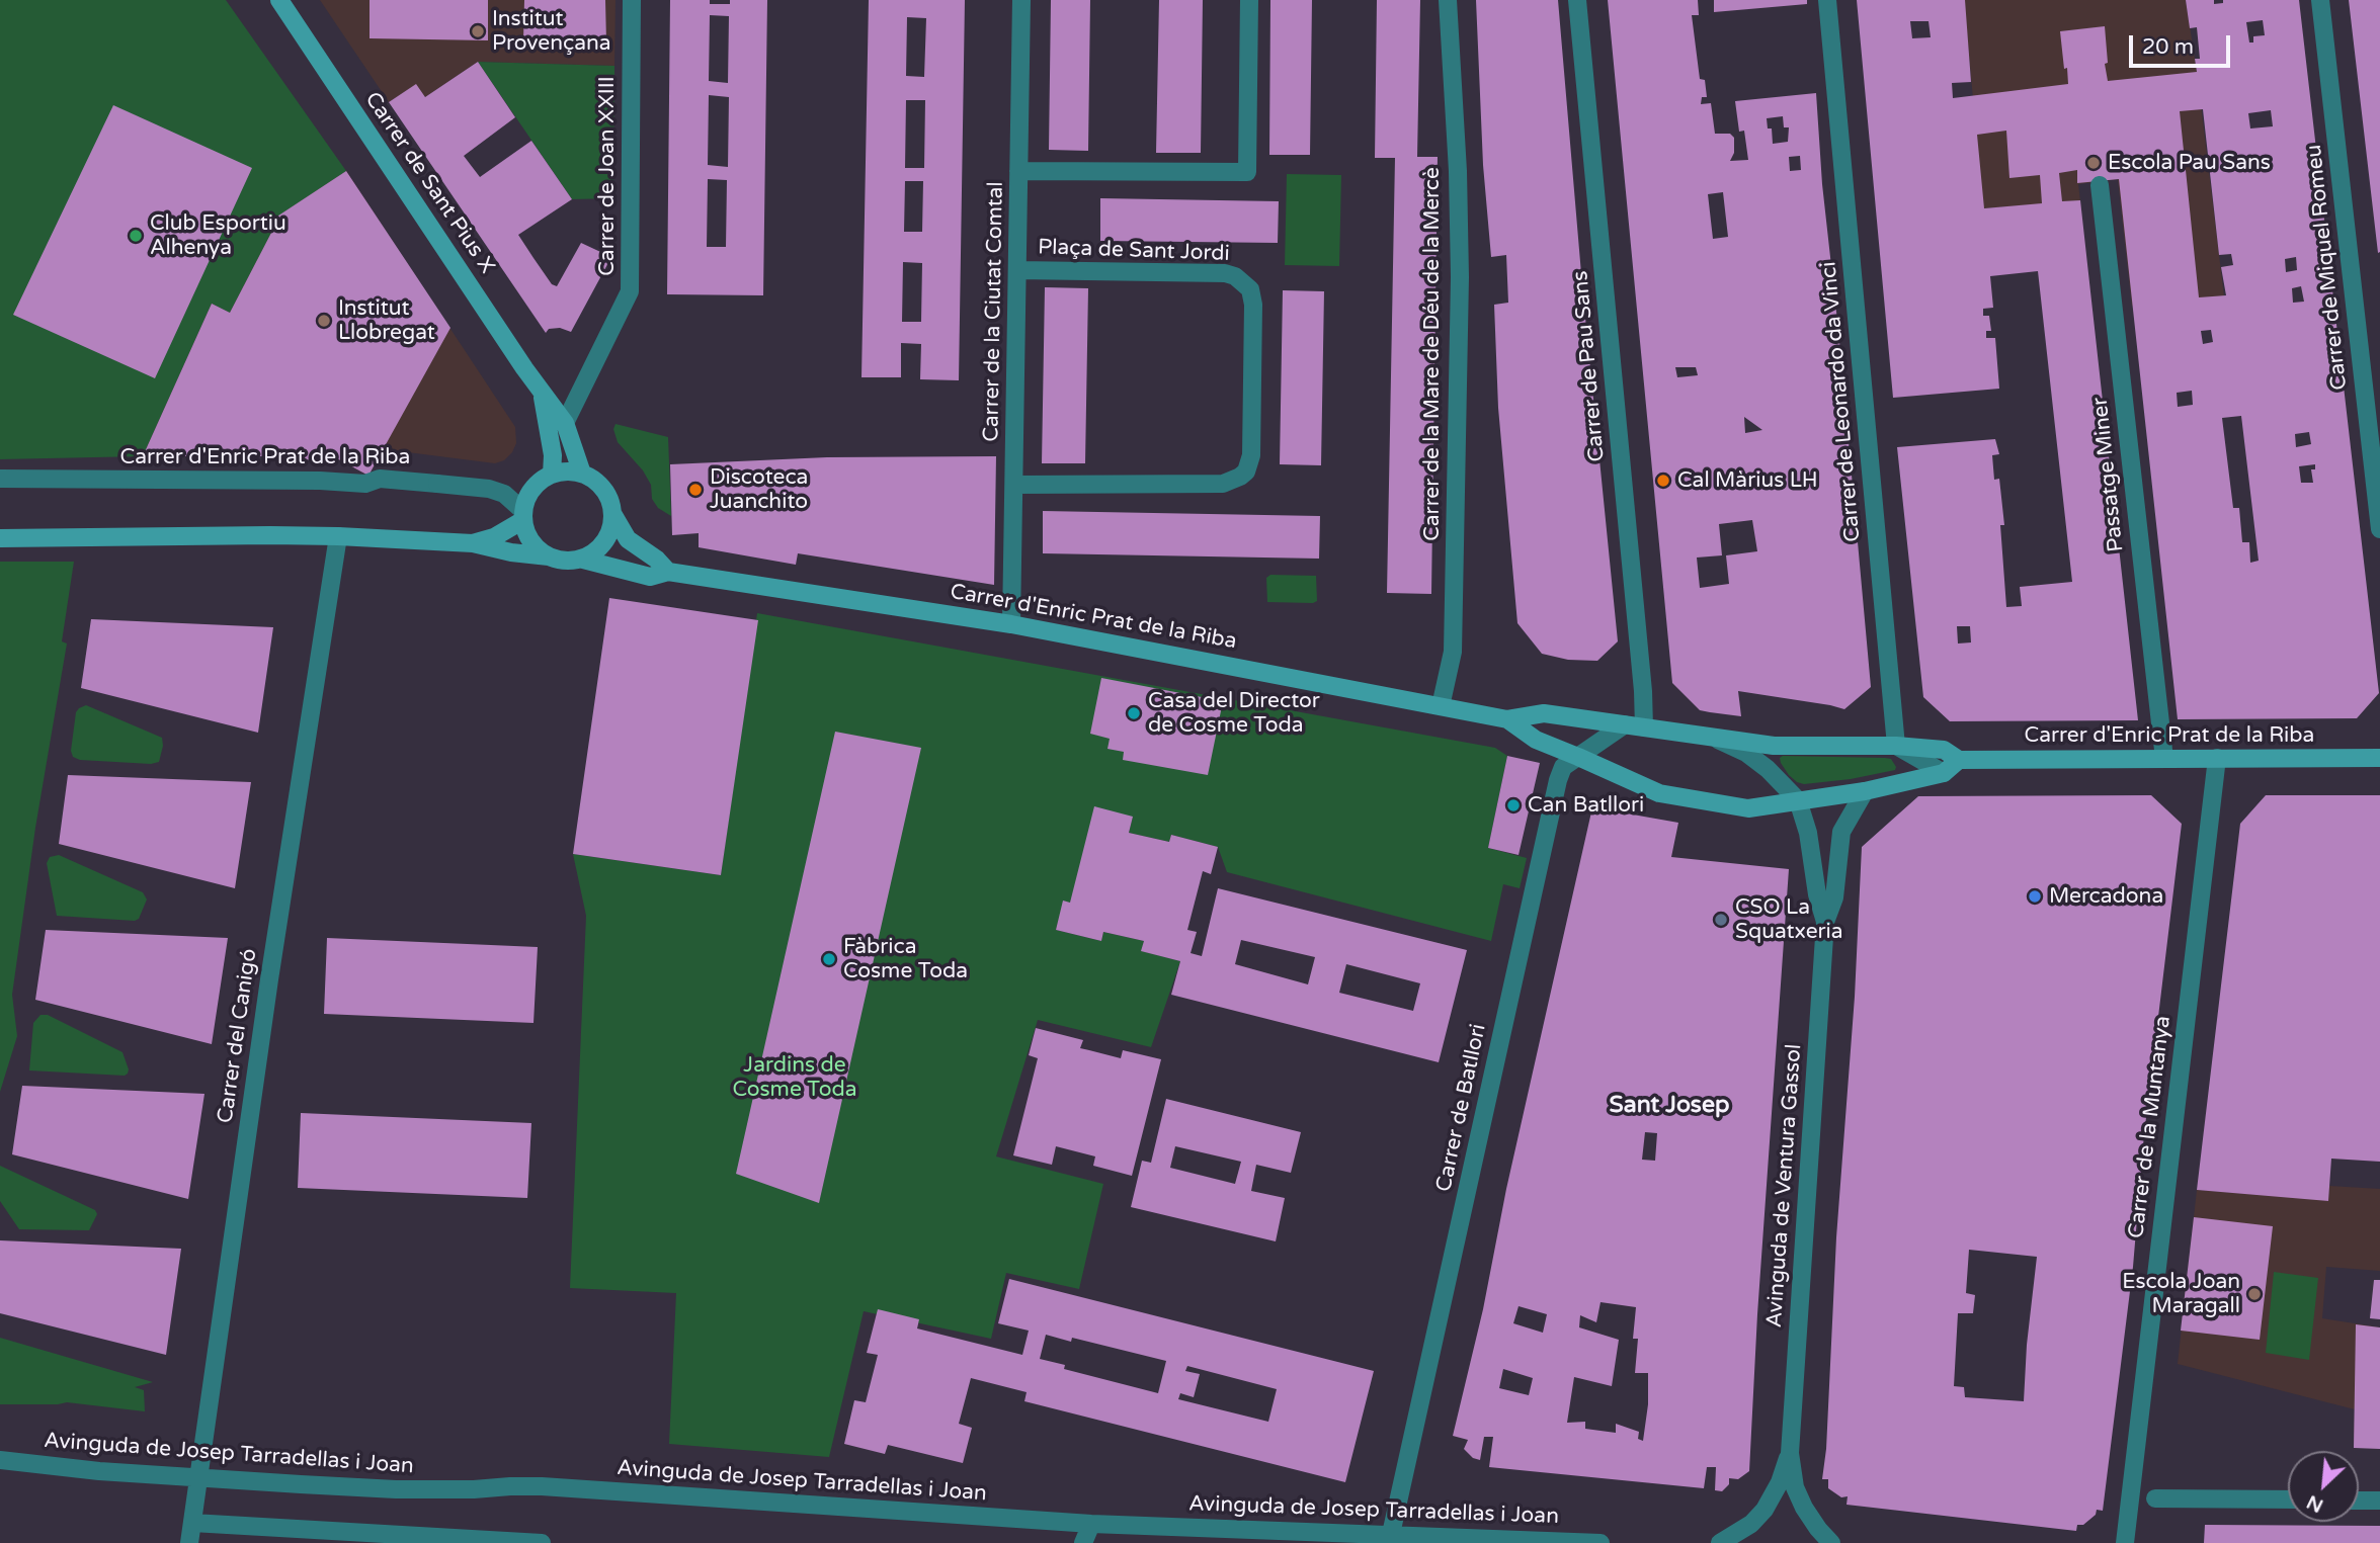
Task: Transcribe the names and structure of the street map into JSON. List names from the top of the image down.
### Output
{
  "streets": {
    "street": [
      "Carrer de Joan XXIII",
      "Carrer de Sant Pius X",
      "Plaça de Sant Jordi",
      "Carrer de Miquel Romeu",
      "Carrer de la Ciutat Comtal",
      "Carrer de la Mare de Déu de la Mercè",
      "Carrer de Pau Sans",
      "Carrer de Leonardo da Vinci",
      "Carrer d'Enric Prat de la Riba",
      "Passatge Miner",
      "Carrer del Canigó",
      "Carrer de Batllori",
      "Carrer de la Muntanya",
      "Avinguda de Ventura Gassol",
      "Avinguda de Josep Tarradellas i Joan"
    ]
  },
  "crossings": [
    ["Carrer de Joan XXIII", "Carrer de Sant Pius X"],
    ["Carrer de Sant Pius X", "Carrer d'Enric Prat de la Riba"],
    ["Plaça de Sant Jordi", "Carrer de la Ciutat Comtal"],
    ["Carrer de la Ciutat Comtal", "Carrer d'Enric Prat de la Riba"],
    ["Carrer de la Mare de Déu de la Mercè", "Carrer d'Enric Prat de la Riba"],
    ["Carrer de Pau Sans", "Carrer d'Enric Prat de la Riba"],
    ["Carrer de Pau Sans", "Carrer de Batllori"],
    ["Carrer de Leonardo da Vinci", "Carrer d'Enric Prat de la Riba"],
    ["Carrer d'Enric Prat de la Riba", "Passatge Miner"],
    ["Carrer d'Enric Prat de la Riba", "Carrer de Batllori"],
    ["Carrer d'Enric Prat de la Riba", "Carrer de la Muntanya"],
    ["Carrer d'Enric Prat de la Riba", "Avinguda de Ventura Gassol"],
    ["Carrer del Canigó", "Avinguda de Josep Tarradellas i Joan"],
    ["Carrer de Batllori", "Avinguda de Josep Tarradellas i Joan"]
  ],
  "districts": ["Sant Josep"],
  "parks": ["Jardins de Cosme Toda"],
  "places": [
    "Institut Provençana",
    "Escola Pau Sans",
    "Club Esportiu Alhenya",
    "Institut Llobregat",
    "Cal Màrius LH",
    "Discoteca Juanchito",
    "Casa del Director de Cosme Toda",
    "Can Batllori",
    "Mercadona",
    "CSO La Squatxeria",
    "Fàbrica Cosme Toda",
    "Escola Joan Maragall"
  ],
  "scale_bar": "20 m",
  "north": "bottom left"
}
